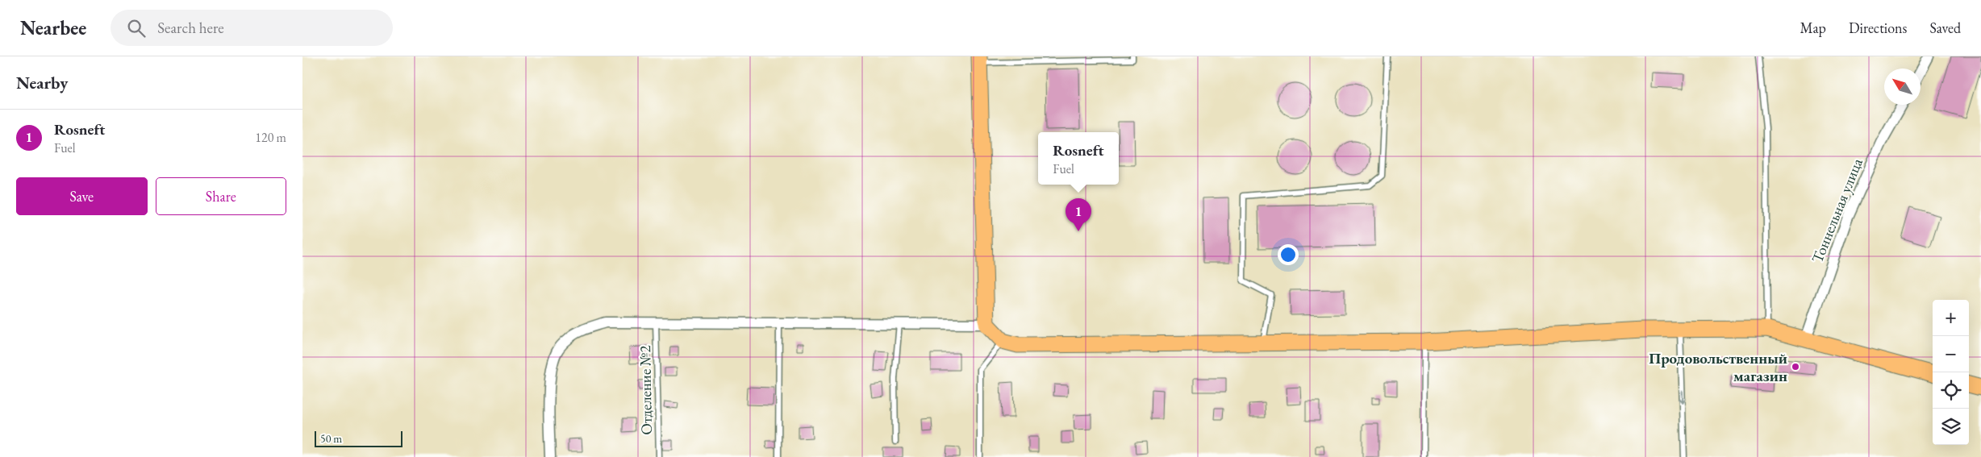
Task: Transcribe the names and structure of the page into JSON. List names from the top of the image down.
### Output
{
  "streets": {
    "street": ["Тоннельная улица"],
    "lane": ["Отделение №2"]
  },
  "places": ["Продовольственный магазин"],
  "scale_bar": "50 m",
  "north": "top left",
  "page": {
    "header": "Nearbee",
    "search": "Search here",
    "nav": ["Map", "Directions", "Saved"],
    "heading": "Nearby",
    "list": [
      {
        "mark": "1",
        "name": "Rosneft",
        "note": "Fuel",
        "value": "120 m"
      }
    ],
    "popup": ["Rosneft", "Fuel"],
    "buttons": ["Save", "Share"],
    "pins": "1",
    "map_buttons": ["+", "−"],
    "scale": "50 m"
  }
}
